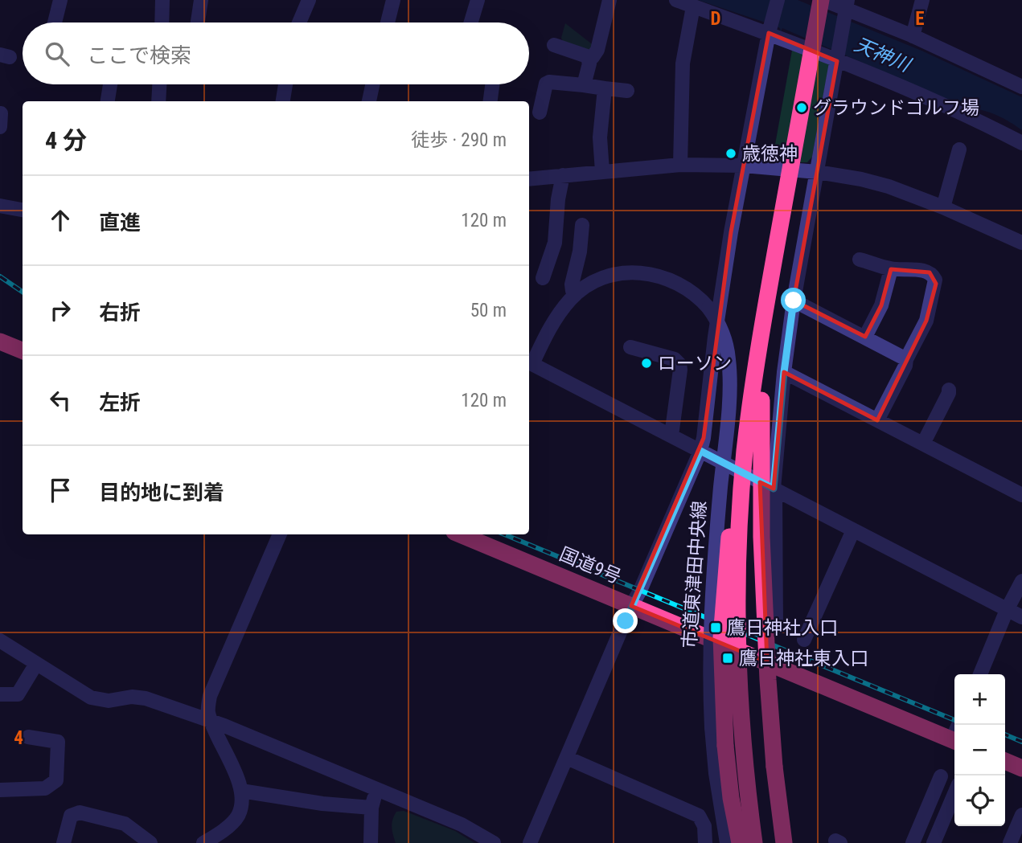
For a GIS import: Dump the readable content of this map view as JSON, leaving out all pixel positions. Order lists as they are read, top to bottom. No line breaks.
{"streets":{"highway":["国道9号"],"street":["市道東津田中央線"]},"water":["天神川"],"places":{"other":["グラウンドゴルフ場","歳徳神","ローソン"],"transit":["鷹日神社入口","鷹日神社東入口"]},"page":{"search":"ここで検索","heading":["4 分","徒歩 · 290 m"],"list":[["直進","120 m"],["右折","50 m"],["左折","120 m"],"目的地に到着"],"map_buttons":["+","−"]},"grid":{"columns":["D","E"],"rows":["4"]}}
